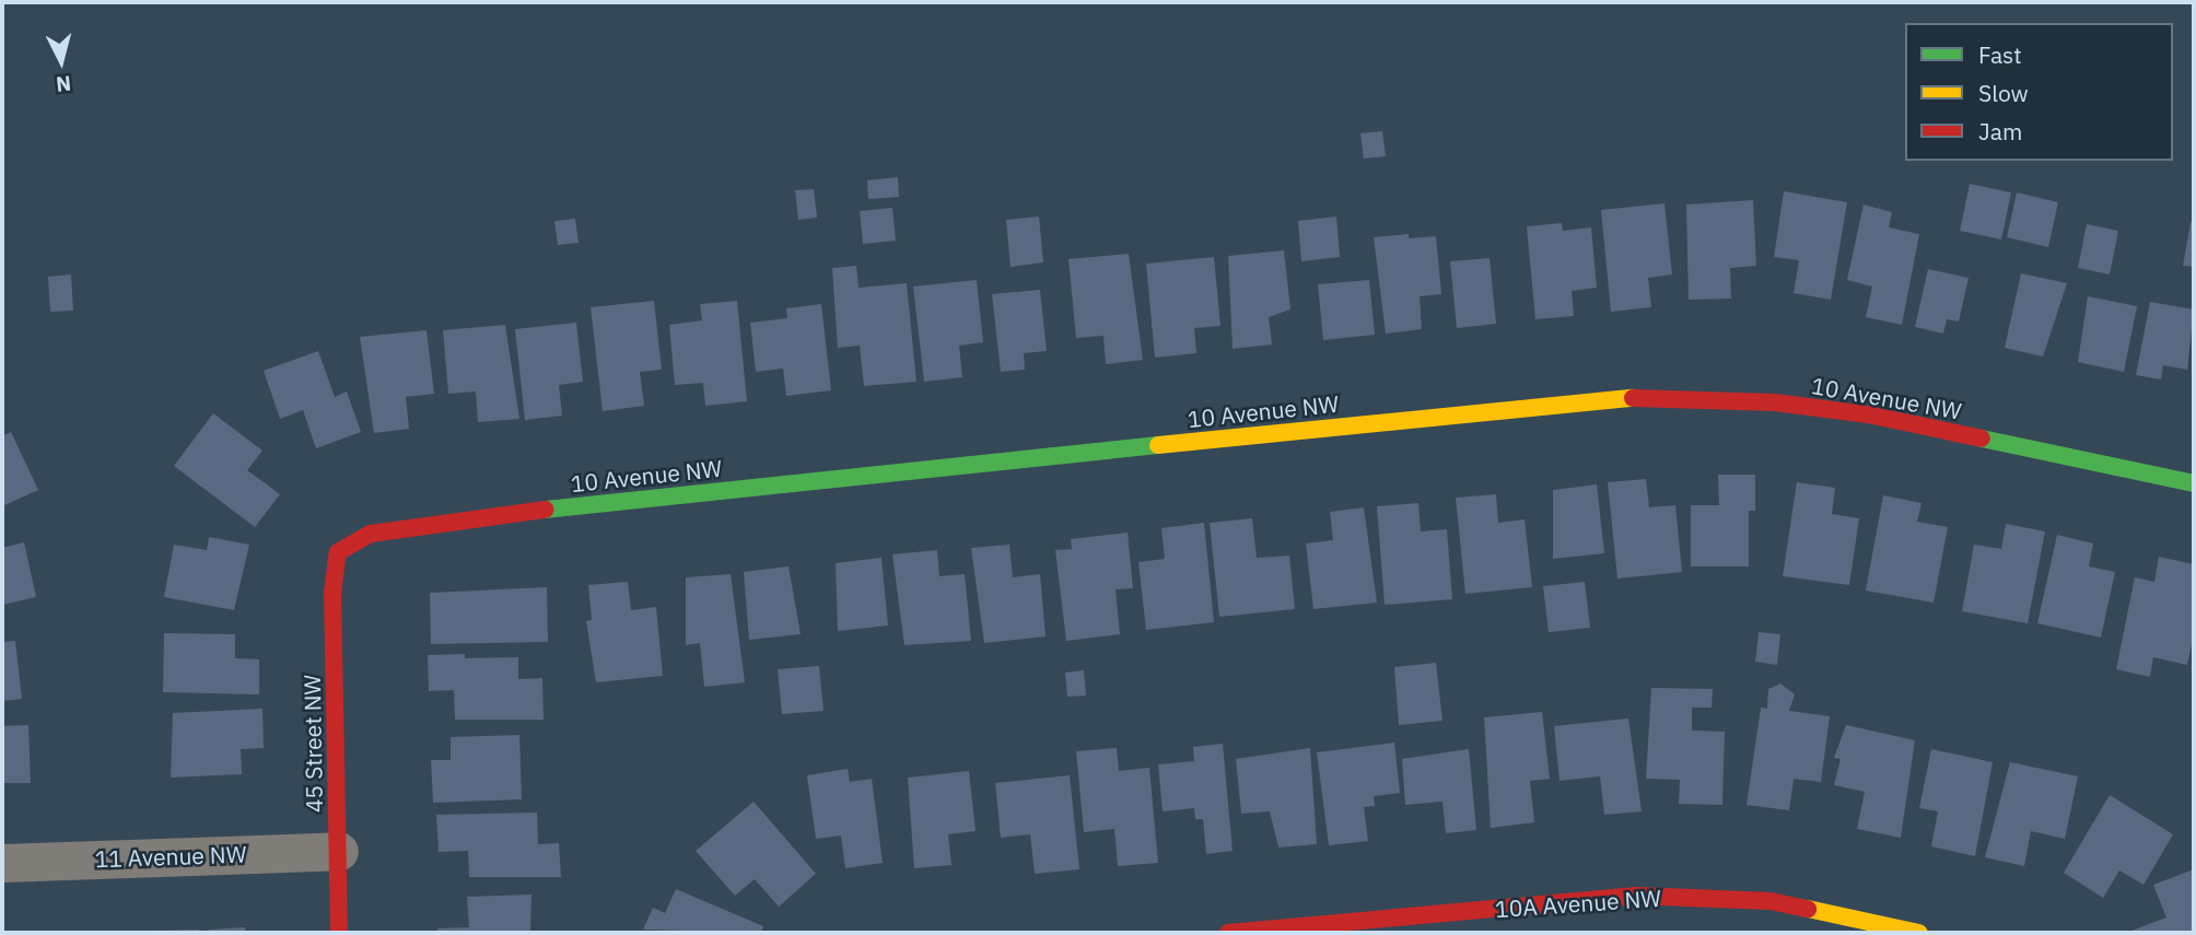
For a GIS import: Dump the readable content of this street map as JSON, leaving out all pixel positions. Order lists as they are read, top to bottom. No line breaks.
{"streets":{"street":["10 Avenue NW","45 Street NW","11 Avenue NW","10A Avenue NW"]},"crossings":[["10 Avenue NW","45 Street NW"],["45 Street NW","11 Avenue NW"]],"legend":["Fast","Slow","Jam"],"north":"bottom"}
